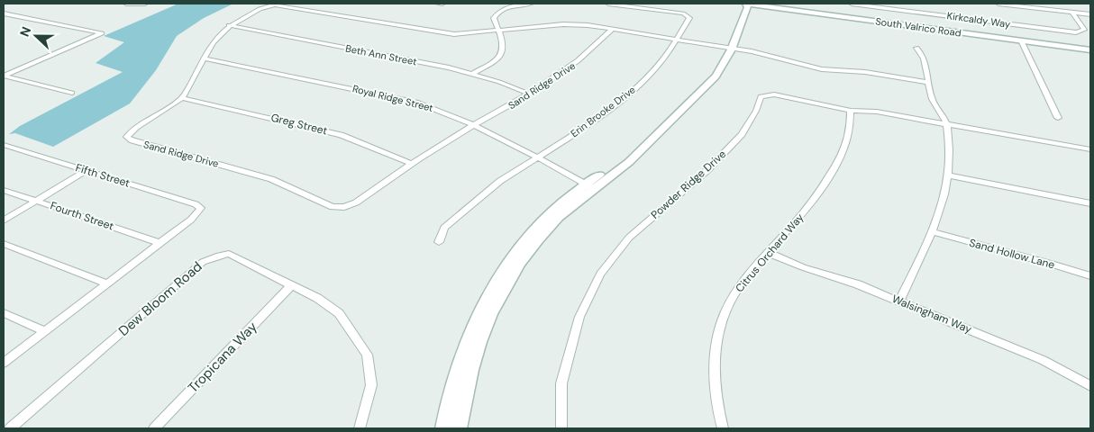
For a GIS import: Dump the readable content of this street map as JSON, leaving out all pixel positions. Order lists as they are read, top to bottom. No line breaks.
{"streets":{"street":["Kirkcaldy Way","South Valrico Road","Beth Ann Street","Sand Ridge Drive","Royal Ridge Street","Erin Brooke Drive","Greg Street","Fifth Street","Powder Ridge Drive","Fourth Street","Citrus Orchard Way","Sand Hollow Lane","Dew Bloom Road","Walsingham Way","Tropicana Way"]},"crossings":[["Beth Ann Street","Sand Ridge Drive"],["Sand Ridge Drive","Royal Ridge Street"],["Sand Ridge Drive","Erin Brooke Drive"],["Sand Ridge Drive","Greg Street"],["Royal Ridge Street","Erin Brooke Drive"],["Fifth Street","Fourth Street"],["Powder Ridge Drive","Citrus Orchard Way"],["Citrus Orchard Way","Walsingham Way"],["Dew Bloom Road","Tropicana Way"]],"north":"left"}
